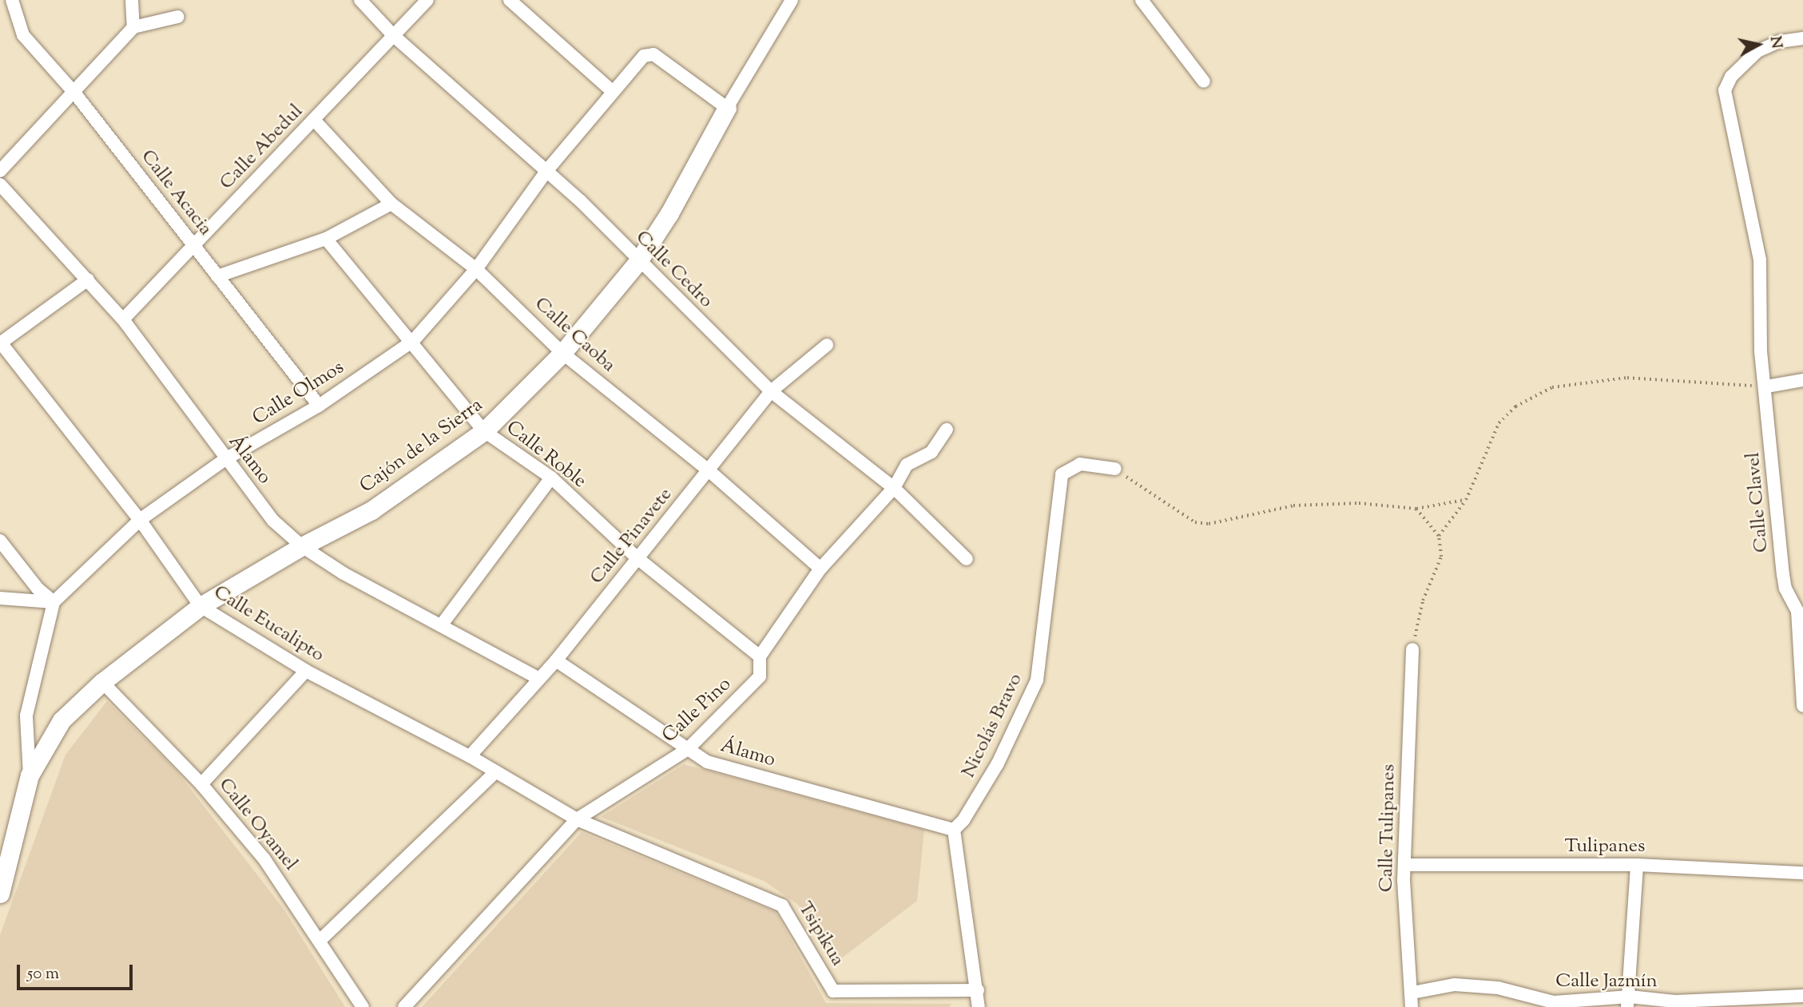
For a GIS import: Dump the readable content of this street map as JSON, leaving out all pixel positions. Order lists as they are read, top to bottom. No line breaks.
{"streets":{"street":["Calle Abedul","Calle Acacia","Calle Cedro","Calle Caoba","Calle Olmos","Cajón de la Sierra","Calle Roble","Álamo","Calle Clavel","Calle Pinavete","Calle Eucalipto","Calle Pino","Nicolás Bravo","Calle Oyamel","Calle Tulipanes","Tulipanes","Tsipikua","Calle Jazmín"]},"crossings":[["Calle Abedul","Calle Acacia"],["Calle Abedul","Calle Cedro"],["Calle Abedul","Calle Caoba"],["Calle Abedul","Álamo"],["Calle Acacia","Calle Olmos"],["Calle Cedro","Calle Olmos"],["Calle Cedro","Cajón de la Sierra"],["Calle Cedro","Calle Pinavete"],["Calle Cedro","Calle Pino"],["Calle Caoba","Calle Olmos"],["Calle Caoba","Cajón de la Sierra"],["Calle Caoba","Calle Pinavete"],["Calle Caoba","Calle Pino"],["Calle Olmos","Cajón de la Sierra"],["Calle Olmos","Calle Roble"],["Calle Olmos","Álamo"],["Calle Olmos","Calle Eucalipto"],["Cajón de la Sierra","Calle Roble"],["Cajón de la Sierra","Álamo"],["Cajón de la Sierra","Calle Eucalipto"],["Cajón de la Sierra","Calle Oyamel"],["Calle Roble","Calle Pinavete"],["Calle Roble","Calle Pino"],["Álamo","Calle Pinavete"],["Álamo","Calle Pino"],["Álamo","Nicolás Bravo"],["Calle Pinavete","Calle Eucalipto"],["Calle Eucalipto","Calle Pino"],["Calle Eucalipto","Tsipikua"],["Calle Pino","Tsipikua"],["Calle Tulipanes","Tulipanes"],["Calle Tulipanes","Calle Jazmín"]],"scale_bar":"50 m","north":"right"}
